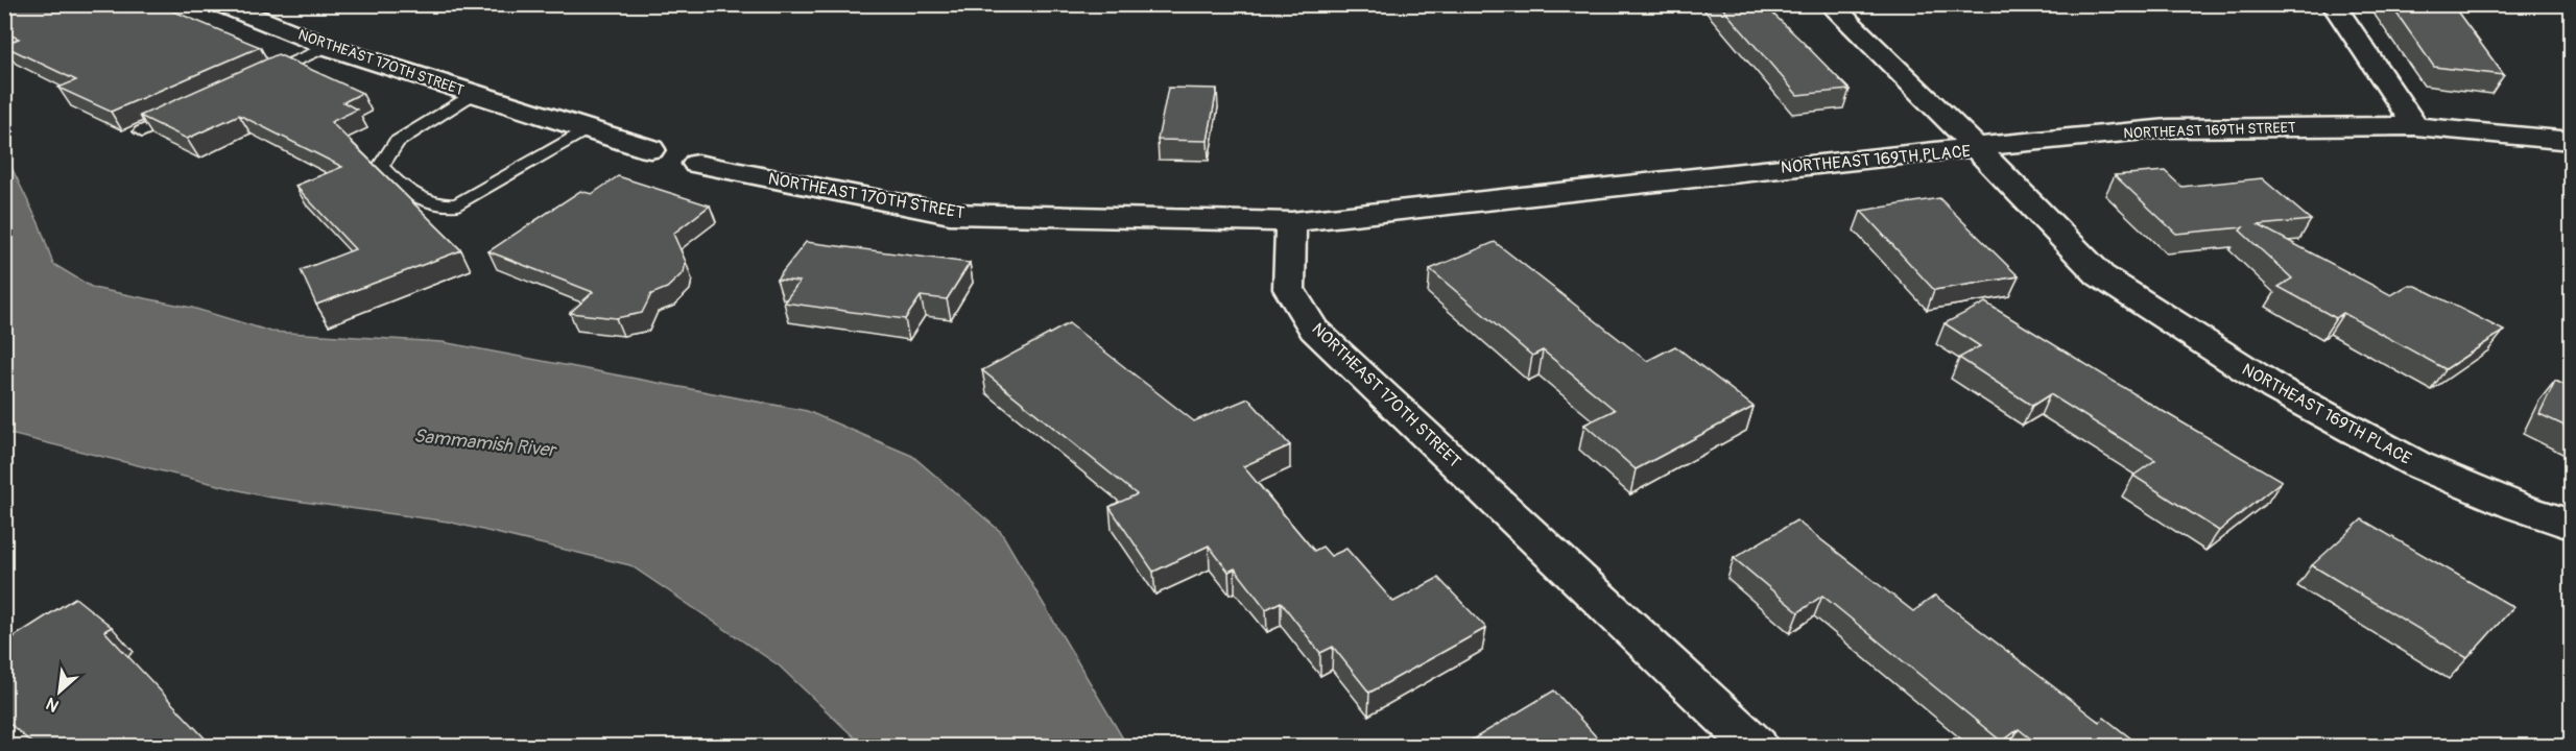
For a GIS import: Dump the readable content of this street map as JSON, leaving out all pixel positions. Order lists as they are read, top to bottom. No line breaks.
{"streets":{"street":["NORTHEAST 170TH STREET","NORTHEAST 169TH STREET","NORTHEAST 169TH PLACE"]},"crossings":[["NORTHEAST 170TH STREET","NORTHEAST 169TH PLACE"],["NORTHEAST 169TH STREET","NORTHEAST 169TH PLACE"]],"water":["Sammamish River"],"north":"bottom left"}
